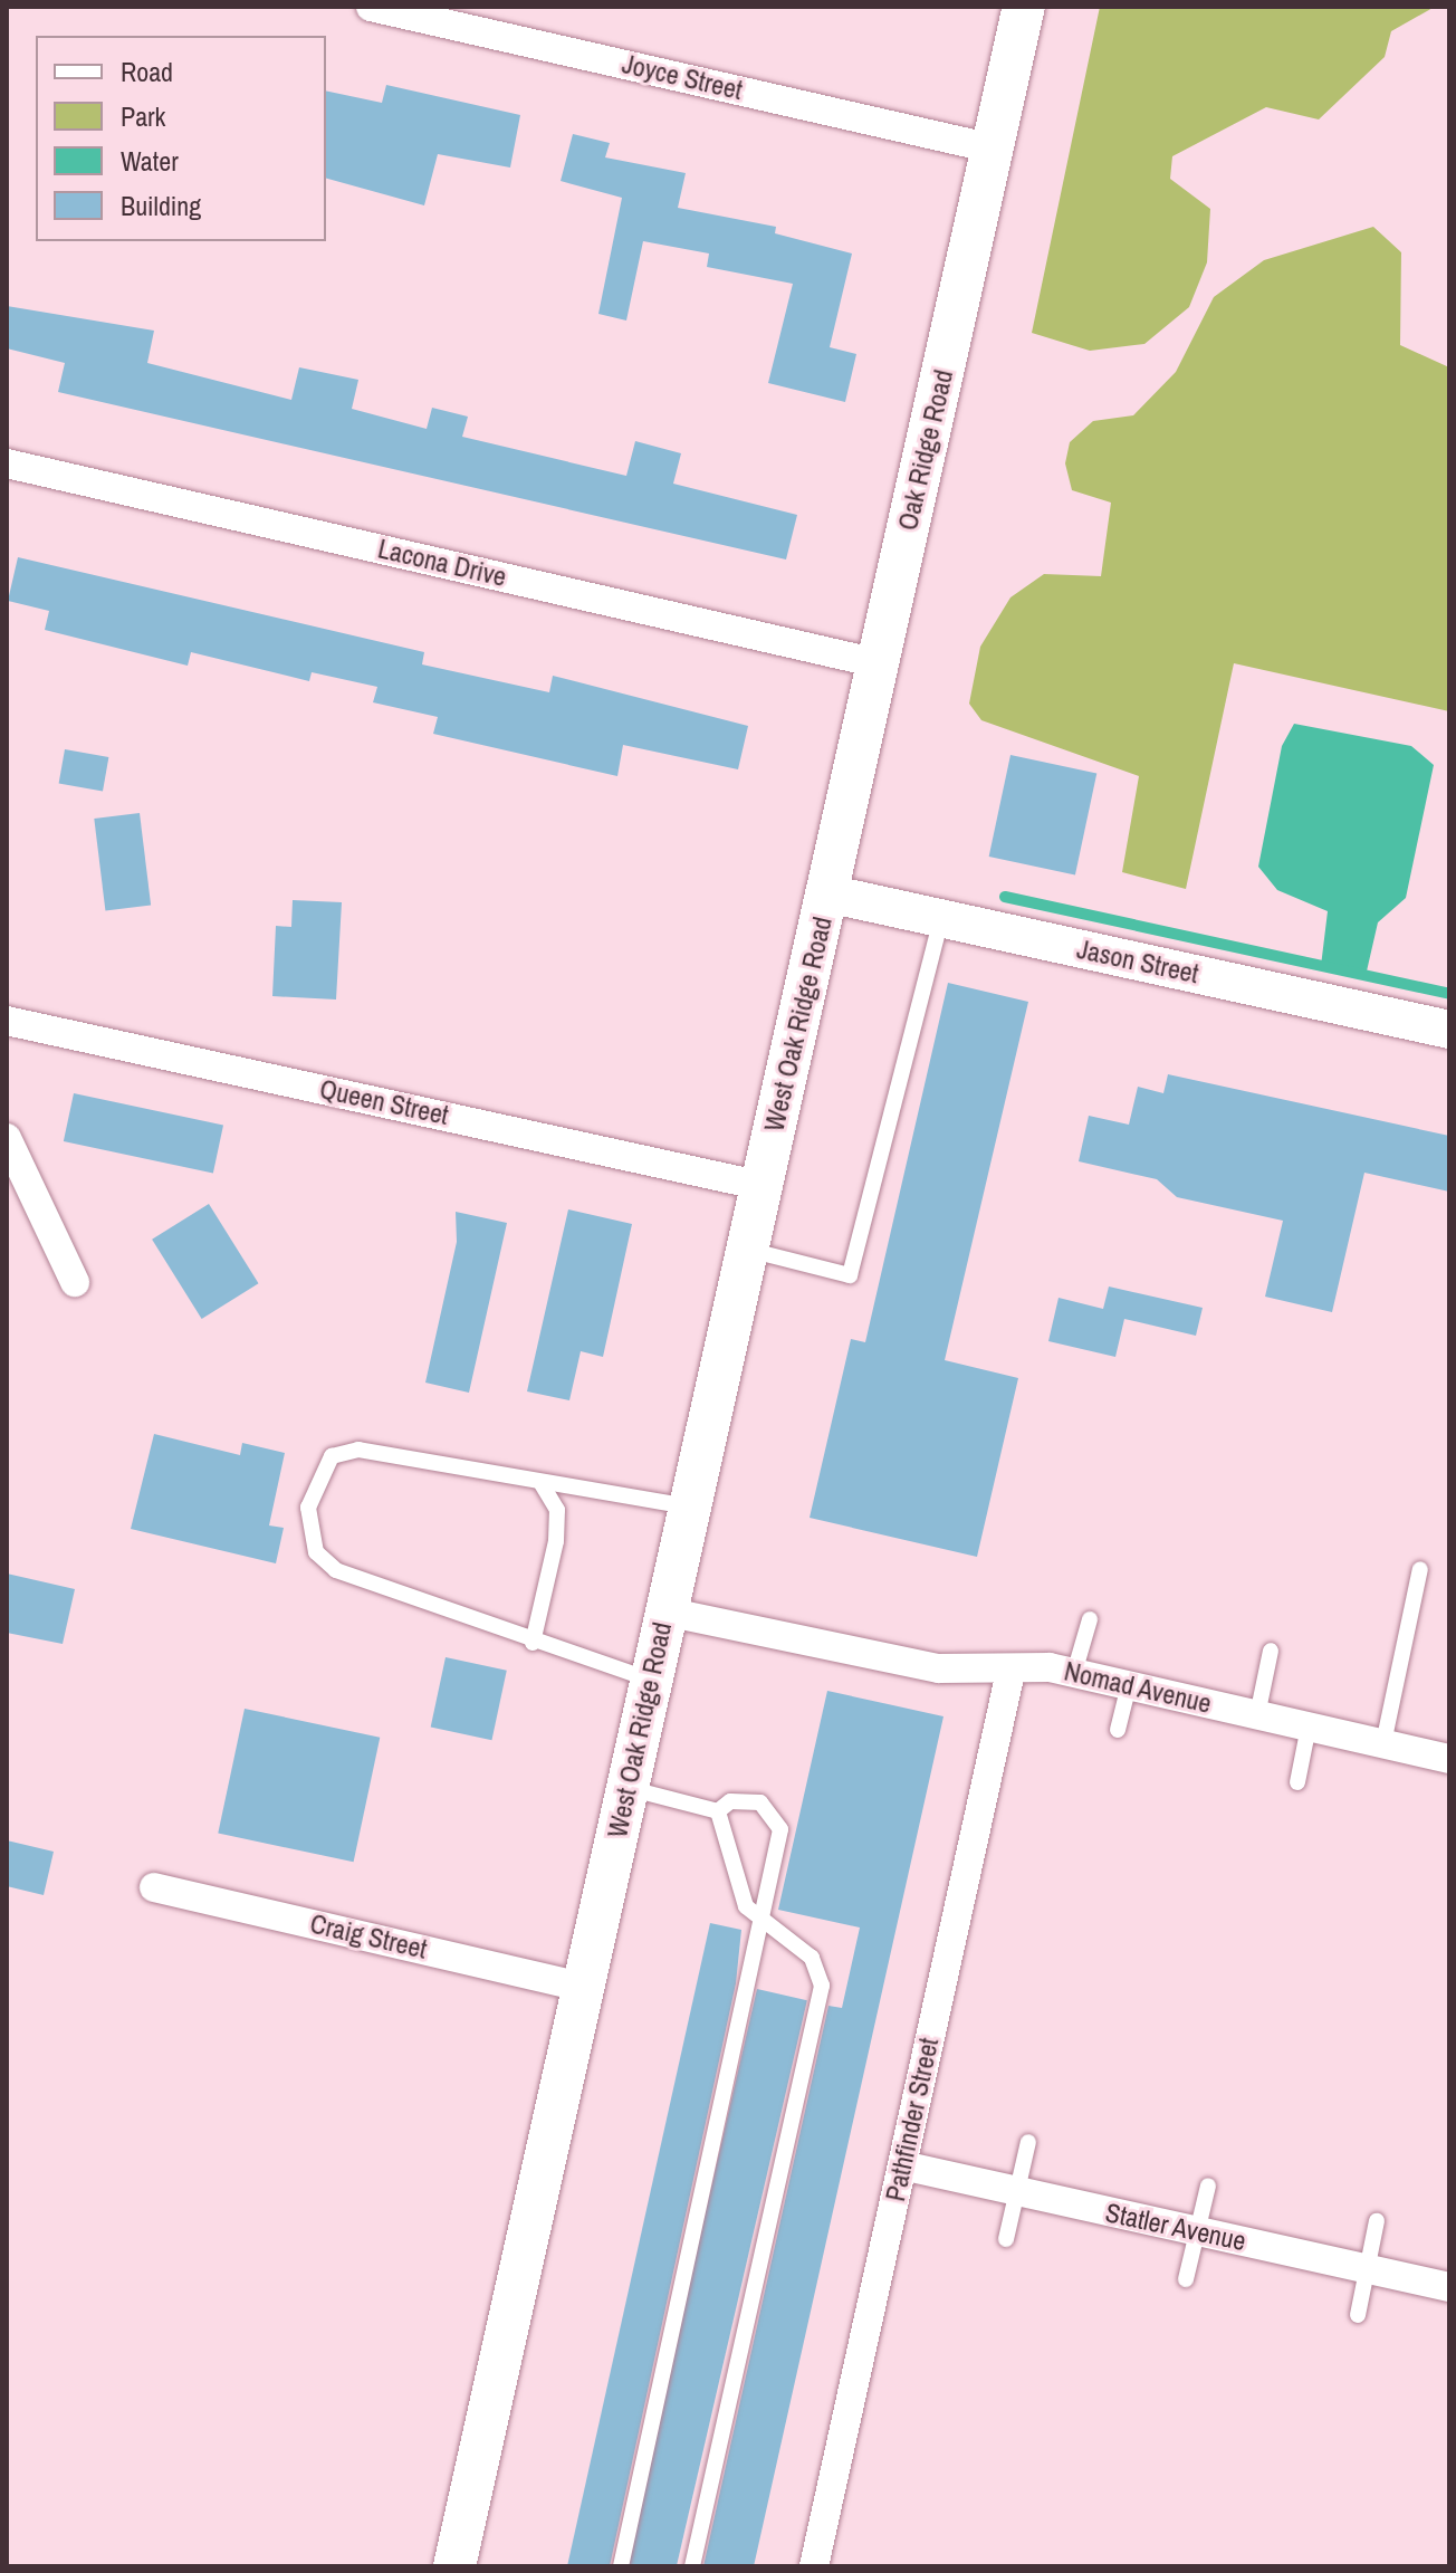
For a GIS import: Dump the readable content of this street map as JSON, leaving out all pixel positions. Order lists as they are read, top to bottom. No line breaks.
{"streets":{"main road":["Oak Ridge Road","West Oak Ridge Road"],"street":["Joyce Street","Lacona Drive","Jason Street","Queen Street","Nomad Avenue","Craig Street","Pathfinder Street","Statler Avenue"]},"crossings":[["Joyce Street","Oak Ridge Road"],["Oak Ridge Road","Lacona Drive"],["Oak Ridge Road","Jason Street"],["Oak Ridge Road","West Oak Ridge Road"],["Jason Street","West Oak Ridge Road"],["West Oak Ridge Road","Queen Street"],["West Oak Ridge Road","Nomad Avenue"],["West Oak Ridge Road","Craig Street"],["Nomad Avenue","Pathfinder Street"],["Pathfinder Street","Statler Avenue"]],"legend":["Road","Park","Water","Building"]}
